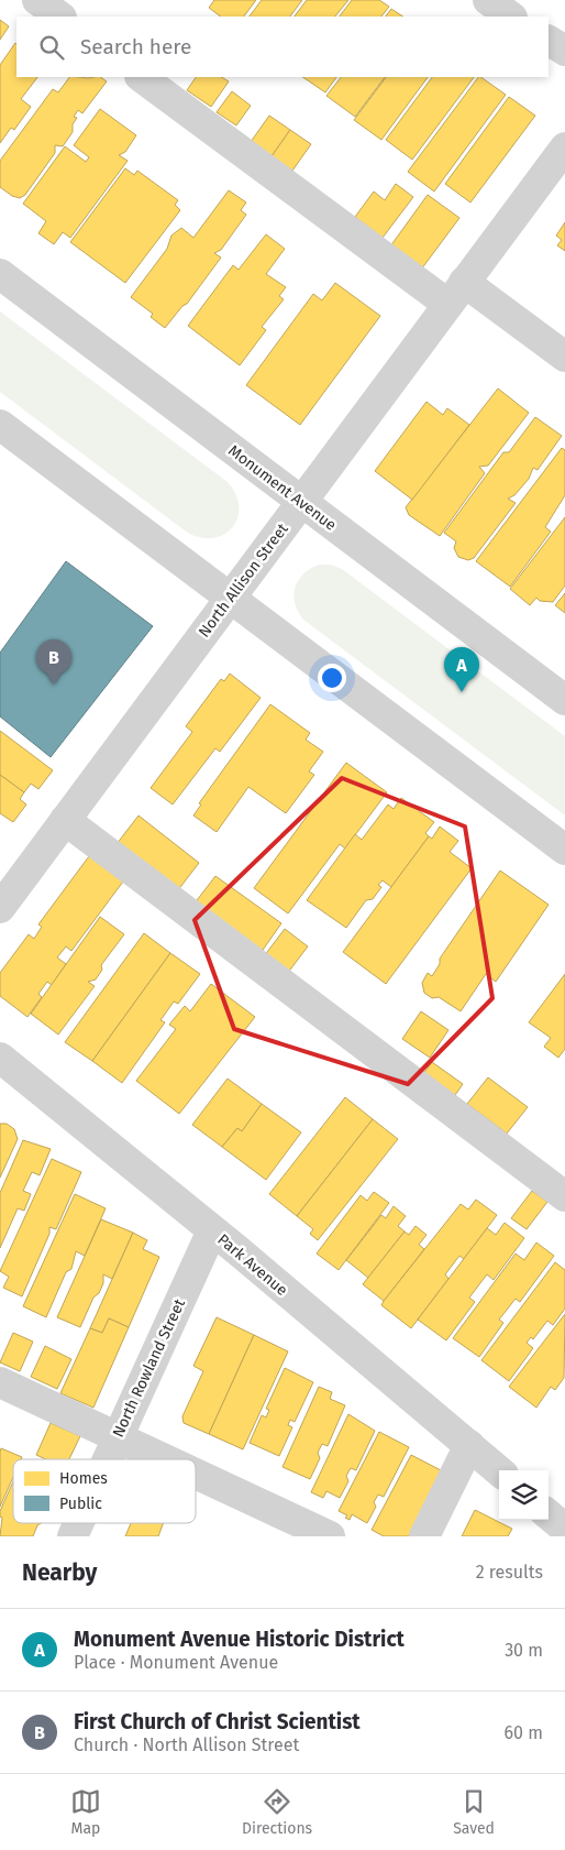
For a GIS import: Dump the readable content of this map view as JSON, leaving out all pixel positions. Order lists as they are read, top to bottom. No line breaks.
{"streets":{"street":["Monument Avenue","North Allison Street","Park Avenue","North Rowland Street"]},"crossings":[["Monument Avenue","North Allison Street"],["Park Avenue","North Rowland Street"]],"legend":["Homes","Public"],"page":{"search":"Search here","pins":["B","A"],"heading":["Nearby","2 results"],"list":[{"mark":"A","name":"Monument Avenue Historic District","note":"Place · Monument Avenue","value":"30 m"},{"mark":"B","name":"First Church of Christ Scientist","note":"Church · North Allison Street","value":"60 m"}],"nav":["Map","Directions","Saved"]}}
